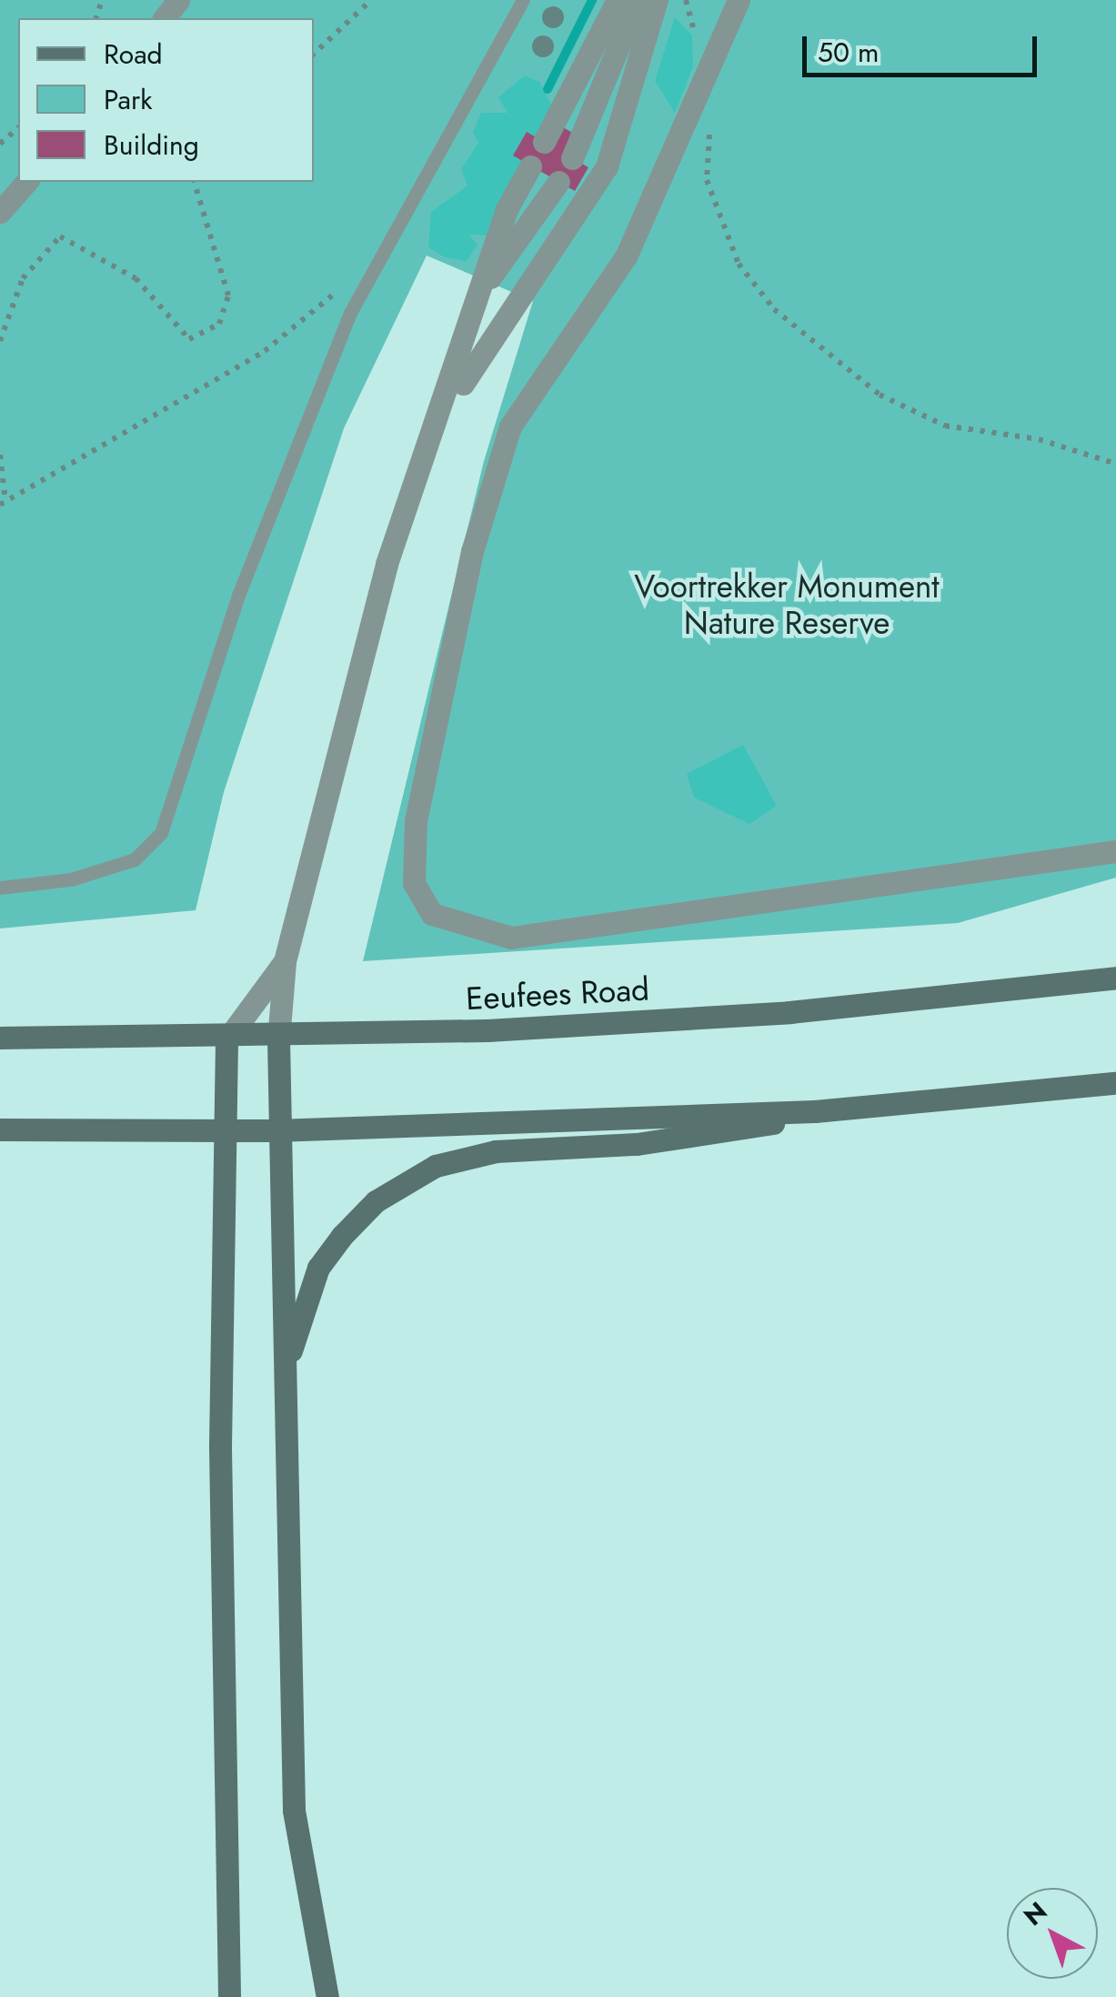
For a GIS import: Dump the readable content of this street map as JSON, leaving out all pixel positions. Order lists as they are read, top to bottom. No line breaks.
{"streets":{"main road":["Eeufees Road"]},"parks":["Voortrekker Monument Nature Reserve"],"legend":["Road","Park","Building"],"scale_bar":"50 m","north":"top left"}
